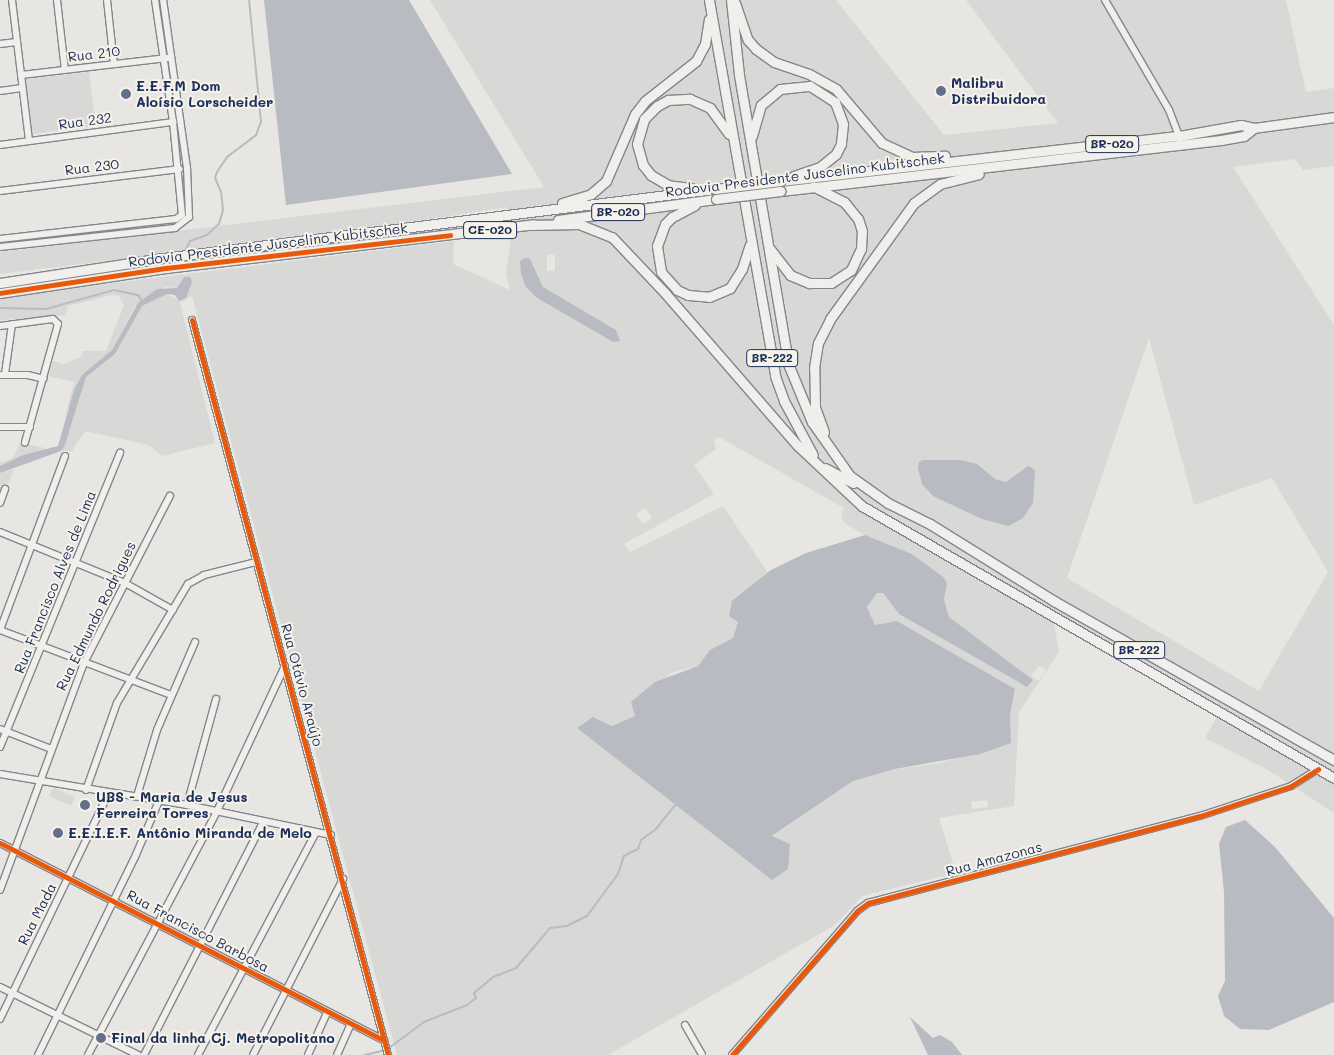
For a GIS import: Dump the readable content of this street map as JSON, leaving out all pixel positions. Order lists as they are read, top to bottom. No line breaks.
{"streets":{"highway":["BR-020","Rodovia Presidente Juscelino Kubitschek","CE-020","BR-222"],"street":["Rua 210","Rua 232","Rua 230","Rua Francisco Alves de Lima","Rua Edmundo Rodrigues","Rua Otávio Araújo","Rua Amazonas","Rua Mada","Rua Francisco Barbosa"]},"crossings":[["BR-222","Rua Amazonas"],["Rua Edmundo Rodrigues","Rua Francisco Barbosa"],["Rua Otávio Araújo","Rua Francisco Barbosa"],["Rua Mada","Rua Francisco Barbosa"]],"places":["Malibru Distribuidora","E.E.F.M Dom Aloísio Lorscheider","UBS - Maria de Jesus Ferreira Torres","E.E.I.E.F. Antônio Miranda de Melo","Final da linha Cj. Metropolitano"]}
